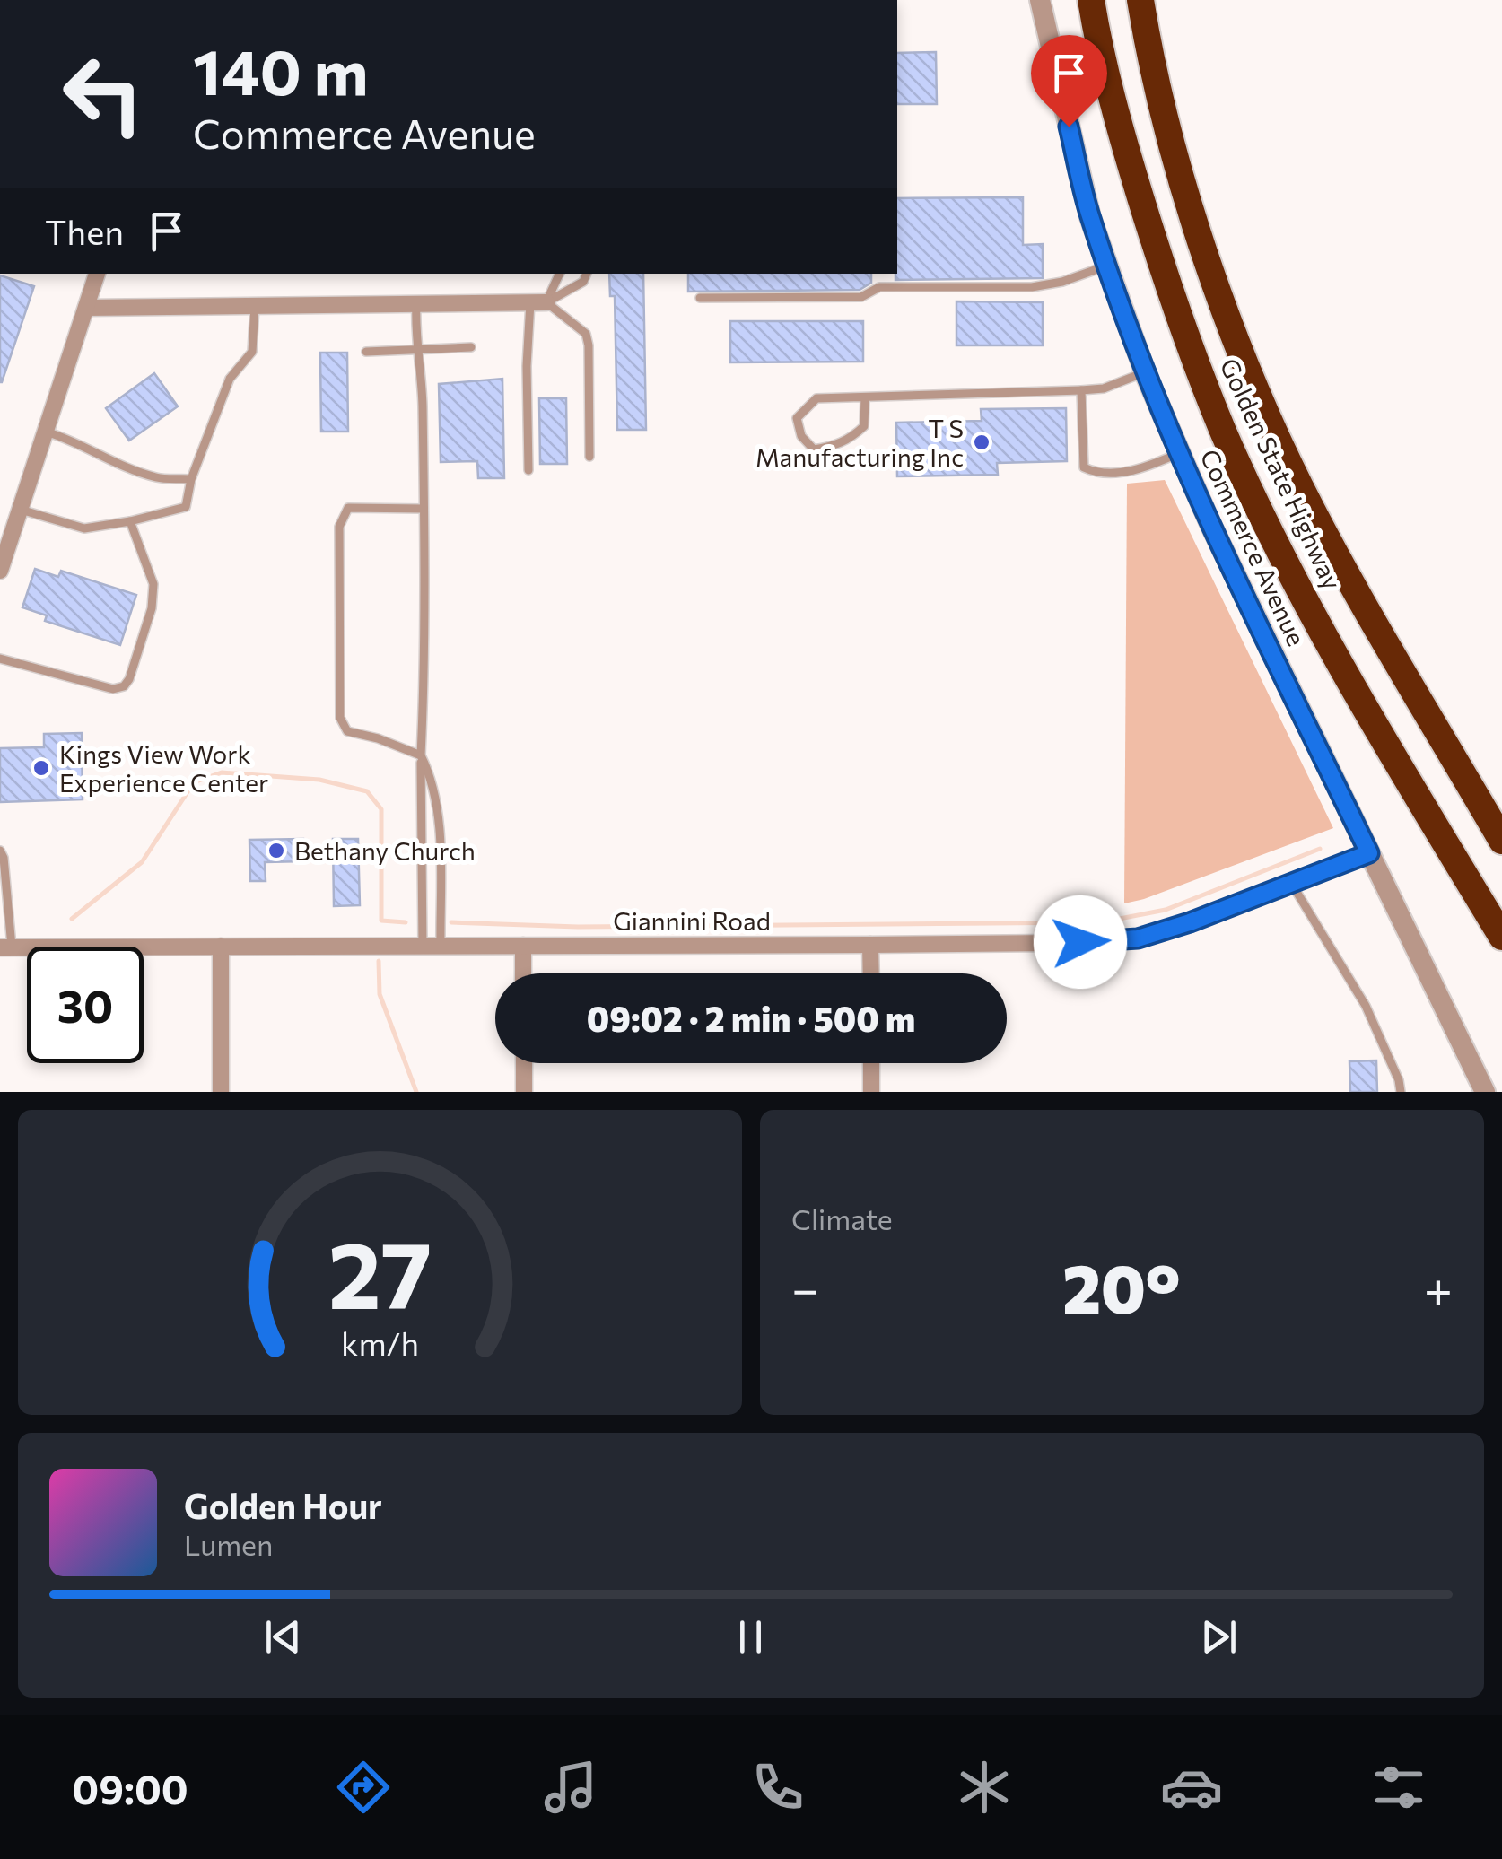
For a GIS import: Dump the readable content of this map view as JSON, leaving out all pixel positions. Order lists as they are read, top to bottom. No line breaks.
{"streets":{"highway":["Golden State Highway"],"street":["Commerce Avenue","Giannini Road"]},"crossings":[["Commerce Avenue","Giannini Road"]],"places":["T S Manufacturing Inc","Kings View Work Experience Center","Bethany Church"],"page":{"turn":["140 m","Commerce Avenue"],"then":"Then","limit":"30","trip":"09:02 · 2 min · 500 m","tile":"Climate","heat":["−","20°","+"],"song":["Golden Hour","Lumen"],"tabs":"09:00","gauge":["27","km/h"]}}
